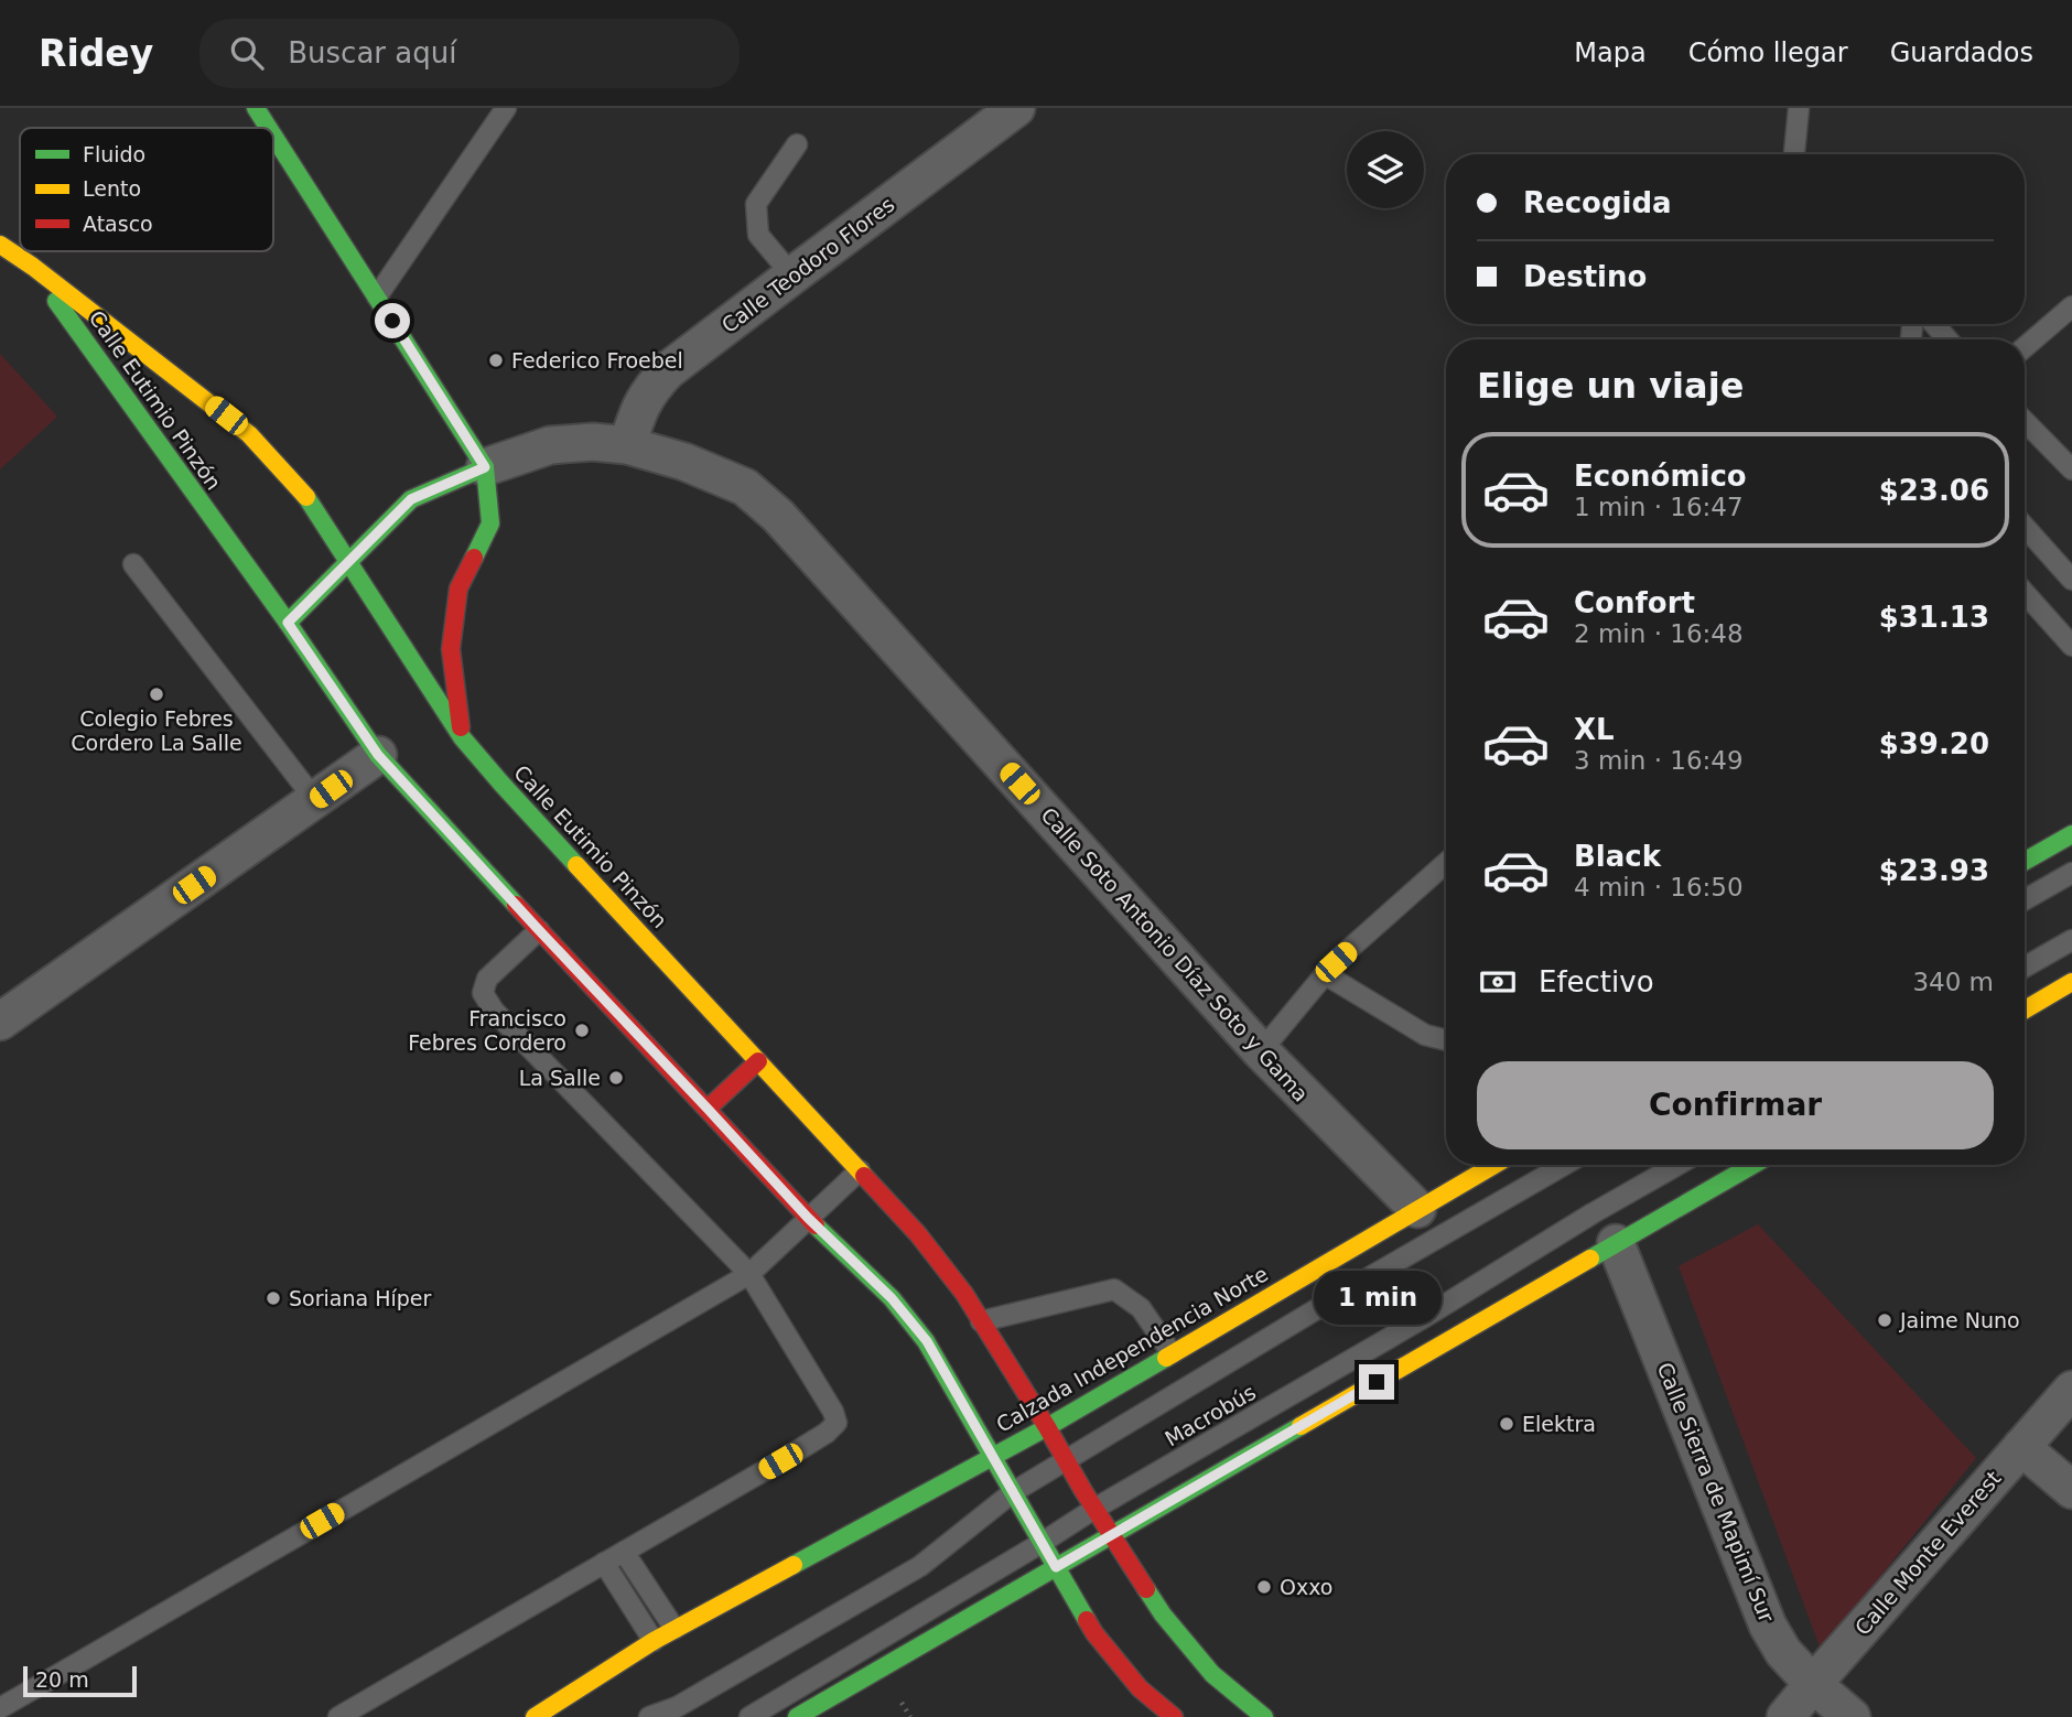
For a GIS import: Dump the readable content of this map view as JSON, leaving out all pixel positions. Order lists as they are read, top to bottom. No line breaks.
{"streets":{"street":["Calle Teodoro Flores","Calle Eutimio Pinzón","Calle Soto Antonio Díaz Soto y Gama","Calzada Independencia Norte","Calle Sierra de Mapimí Sur","Calle Monte Everest"],"lane":["Macrobús"]},"crossings":[["Calle Teodoro Flores","Calle Soto Antonio Díaz Soto y Gama"],["Calle Eutimio Pinzón","Calzada Independencia Norte"],["Calle Eutimio Pinzón","Macrobús"],["Calle Soto Antonio Díaz Soto y Gama","Calzada Independencia Norte"],["Calle Sierra de Mapimí Sur","Calle Monte Everest"]],"places":["Federico Froebel","Colegio Febres Cordero La Salle","Francisco Febres Cordero","La Salle","Soriana Híper","Jaime Nuno","Elektra","Oxxo"],"legend":["Fluido","Lento","Atasco"],"scale_bar":"20 m","page":{"header":"Ridey","search":"Buscar aquí","nav":["Mapa","Cómo llegar","Guardados"],"banner":["Recogida","Destino"],"heading":"Elige un viaje","list":[{"name":"Económico","note":"1 min · 16:47","value":"$23.06"},{"name":"Confort","note":"2 min · 16:48","value":"$31.13"},{"name":"XL","note":"3 min · 16:49","value":"$39.20"},{"name":"Black","note":"4 min · 16:50","value":"$23.93"}],"pay":["Efectivo","340 m"],"buttons":"Confirmar","bubble":"1 min","scale":"20 m"}}
